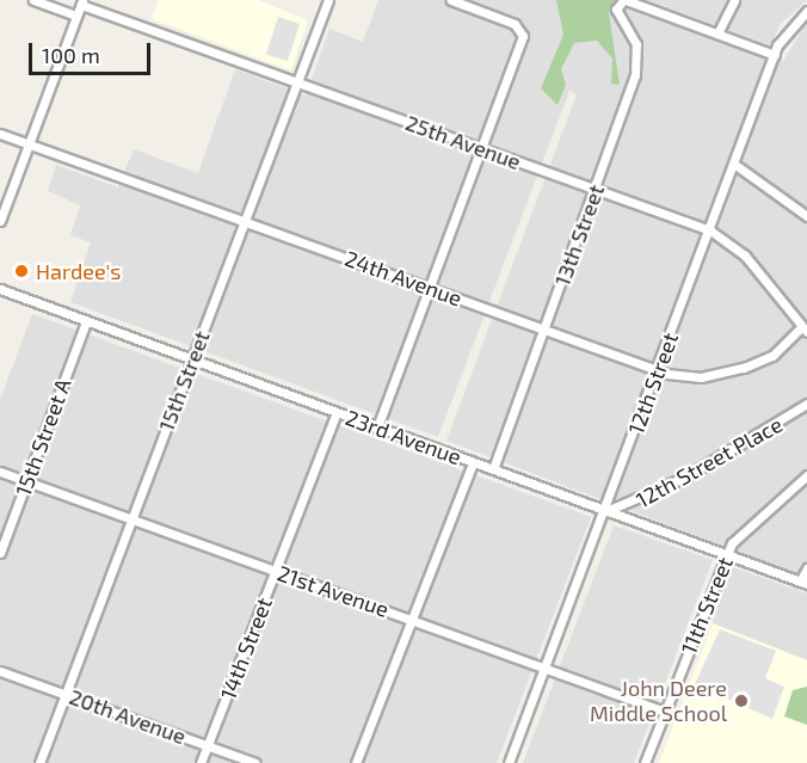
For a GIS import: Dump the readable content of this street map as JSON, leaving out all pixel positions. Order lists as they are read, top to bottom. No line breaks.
{"streets":{"street":["25th Avenue","13th Street","24th Avenue","15th Street","12th Street","15th Street A","23rd Avenue","12th Street Place","21st Avenue","11th Street","14th Street","20th Avenue"]},"crossings":[["25th Avenue","13th Street"],["25th Avenue","24th Avenue"],["25th Avenue","15th Street"],["25th Avenue","12th Street"],["13th Street","24th Avenue"],["13th Street","23rd Avenue"],["24th Avenue","15th Street"],["24th Avenue","12th Street"],["15th Street","23rd Avenue"],["15th Street","21st Avenue"],["15th Street","20th Avenue"],["12th Street","23rd Avenue"],["12th Street","12th Street Place"],["12th Street","21st Avenue"],["15th Street A","23rd Avenue"],["15th Street A","21st Avenue"],["23rd Avenue","12th Street Place"],["23rd Avenue","11th Street"],["23rd Avenue","14th Street"],["21st Avenue","11th Street"],["21st Avenue","14th Street"],["14th Street","20th Avenue"]],"places":["Hardee's","John Deere Middle School"],"scale_bar":"100 m"}
